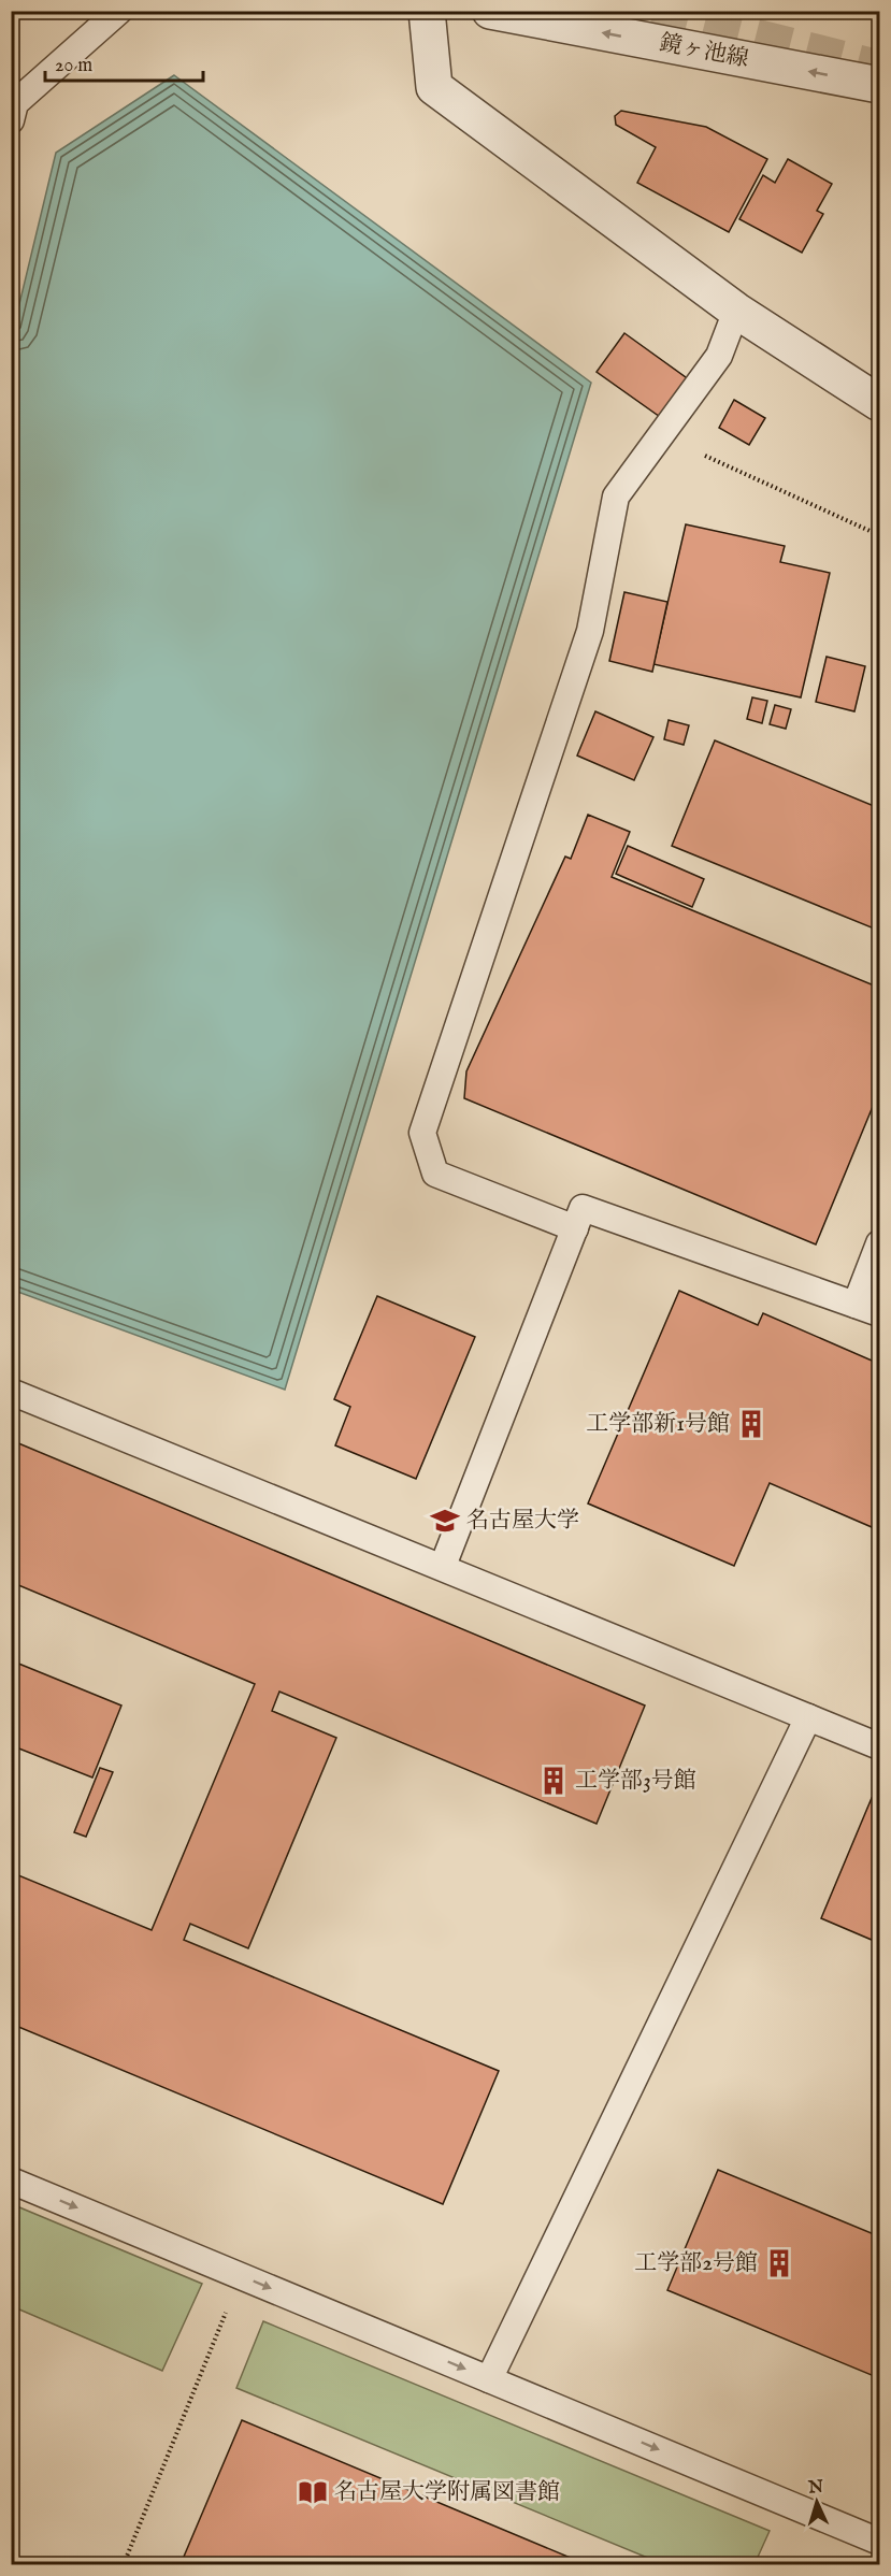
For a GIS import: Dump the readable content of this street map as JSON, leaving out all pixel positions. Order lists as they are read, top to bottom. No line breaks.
{"streets":{"street":["鏡ヶ池線"]},"one_way":["鏡ヶ池線"],"places":{"building":["工学部新1号館","工学部3号館","工学部2号館"],"school or university":["名古屋大学"],"library":["名古屋大学附属図書館"]},"scale_bar":"20 m","north":"top"}
